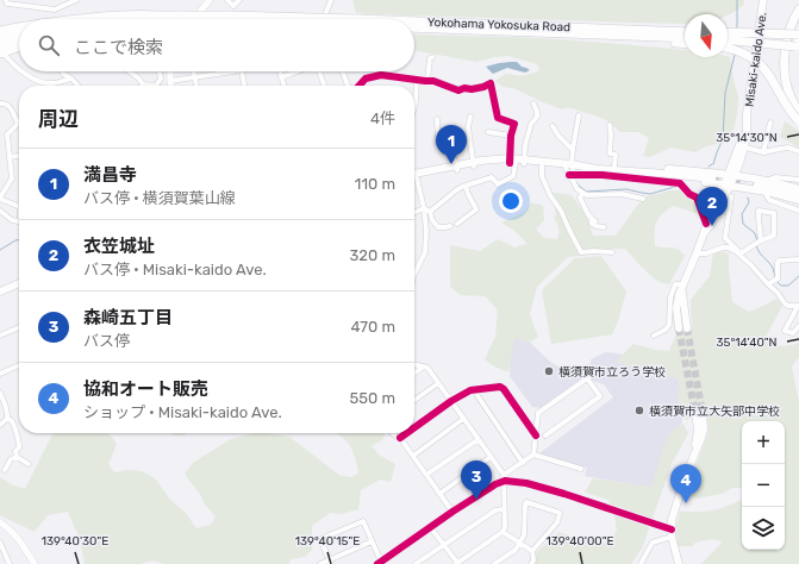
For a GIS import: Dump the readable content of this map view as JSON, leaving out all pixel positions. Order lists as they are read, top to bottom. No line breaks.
{"streets":{"highway":["Yokohama Yokosuka Road"],"main road":["Misaki-kaido Ave."]},"places":["横須賀市立ろう学校","横須賀市立大矢部中学校"],"north":"bottom","page":{"search":"ここで検索","heading":["周辺","4件"],"pins":["1","2","3","4"],"list":[{"mark":"1","name":"満昌寺","note":"バス停 · 横須賀葉山線","value":"110 m"},{"mark":"2","name":"衣笠城址","note":"バス停 · Misaki-kaido Ave.","value":"320 m"},{"mark":"3","name":"森崎五丁目","note":"バス停","value":"470 m"},{"mark":"4","name":"協和オート販売","note":"ショップ · Misaki-kaido Ave.","value":"550 m"}],"map_buttons":["+","−"]},"coordinates":["35°14'30\"N","35°14'40\"N","139°40'15\"E","139°40'00\"E","139°40'30\"E"]}
